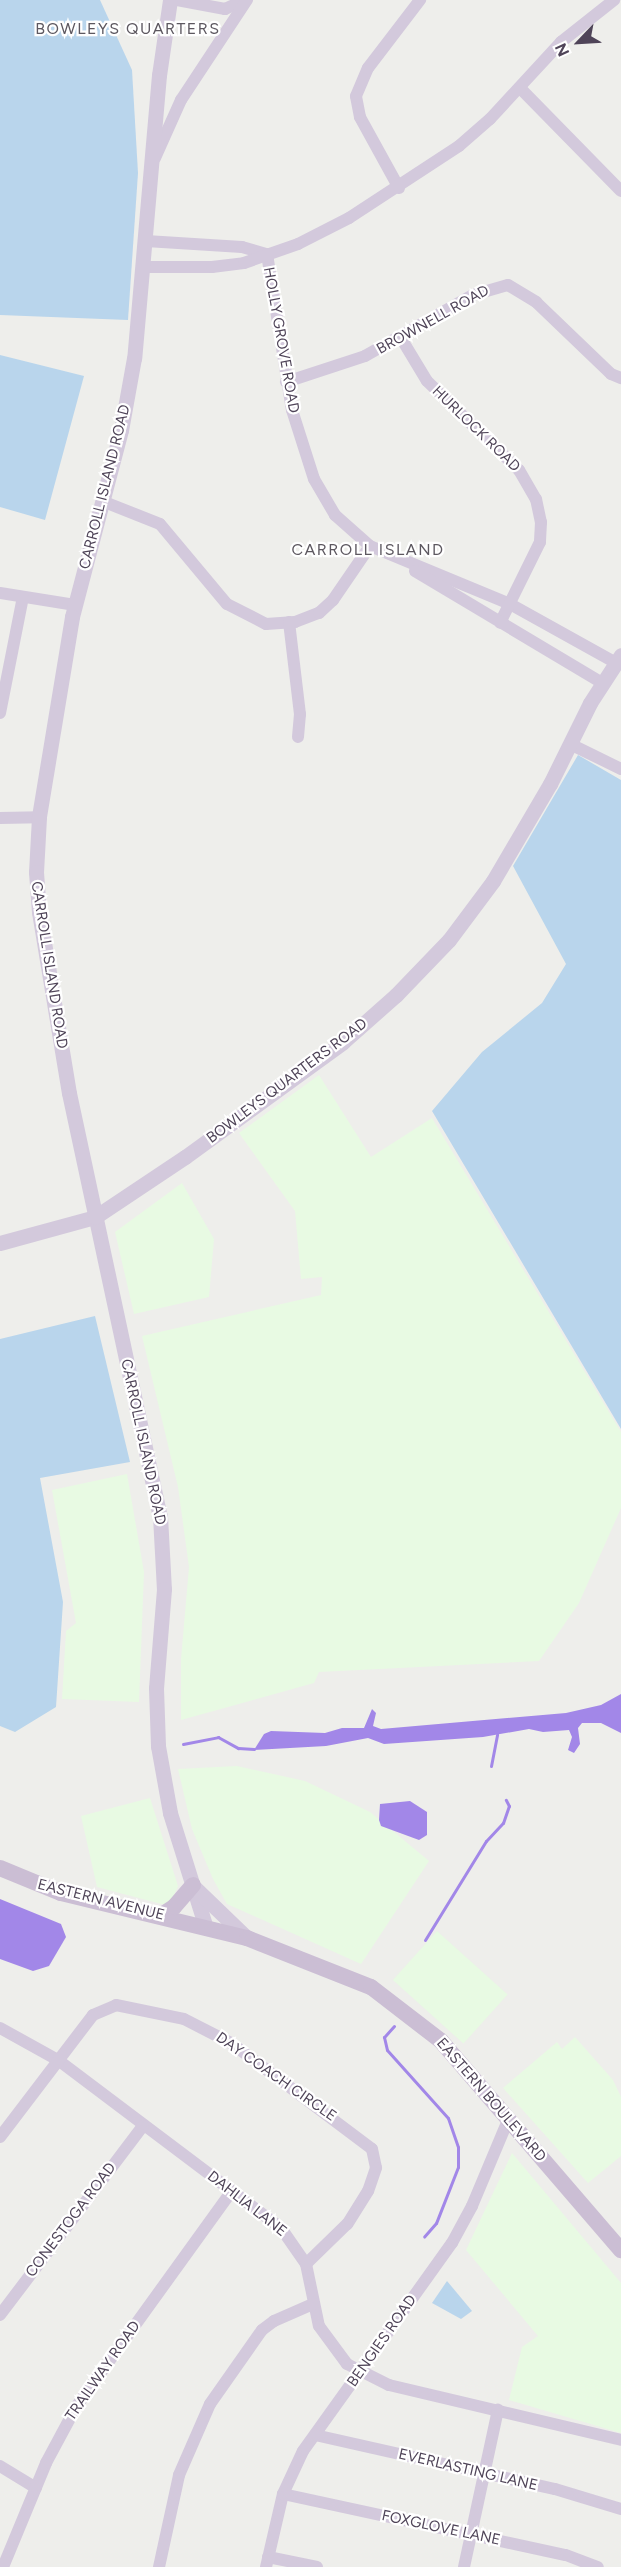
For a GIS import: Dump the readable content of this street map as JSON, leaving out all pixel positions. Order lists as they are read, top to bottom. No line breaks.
{"streets":{"main road":["EASTERN AVENUE","EASTERN BOULEVARD"],"street":["BROWNELL ROAD","HOLLY GROVE ROAD","HURLOCK ROAD","CARROLL ISLAND ROAD","BOWLEYS QUARTERS ROAD","DAY COACH CIRCLE","DAHLIA LANE","CONESTOGA ROAD","BENGIES ROAD","TRAILWAY ROAD","EVERLASTING LANE","FOXGLOVE LANE"]},"crossings":[["BROWNELL ROAD","HOLLY GROVE ROAD"],["BROWNELL ROAD","HURLOCK ROAD"],["HOLLY GROVE ROAD","HURLOCK ROAD"],["HOLLY GROVE ROAD","BOWLEYS QUARTERS ROAD"],["CARROLL ISLAND ROAD","BOWLEYS QUARTERS ROAD"],["CARROLL ISLAND ROAD","EASTERN AVENUE"],["CARROLL ISLAND ROAD","EASTERN BOULEVARD"],["EASTERN AVENUE","EASTERN BOULEVARD"],["DAY COACH CIRCLE","DAHLIA LANE"],["EASTERN BOULEVARD","BENGIES ROAD"],["DAHLIA LANE","CONESTOGA ROAD"],["DAHLIA LANE","BENGIES ROAD"],["DAHLIA LANE","TRAILWAY ROAD"],["BENGIES ROAD","EVERLASTING LANE"],["BENGIES ROAD","FOXGLOVE LANE"]],"districts":["BOWLEYS QUARTERS","CARROLL ISLAND"],"north":"bottom left"}
